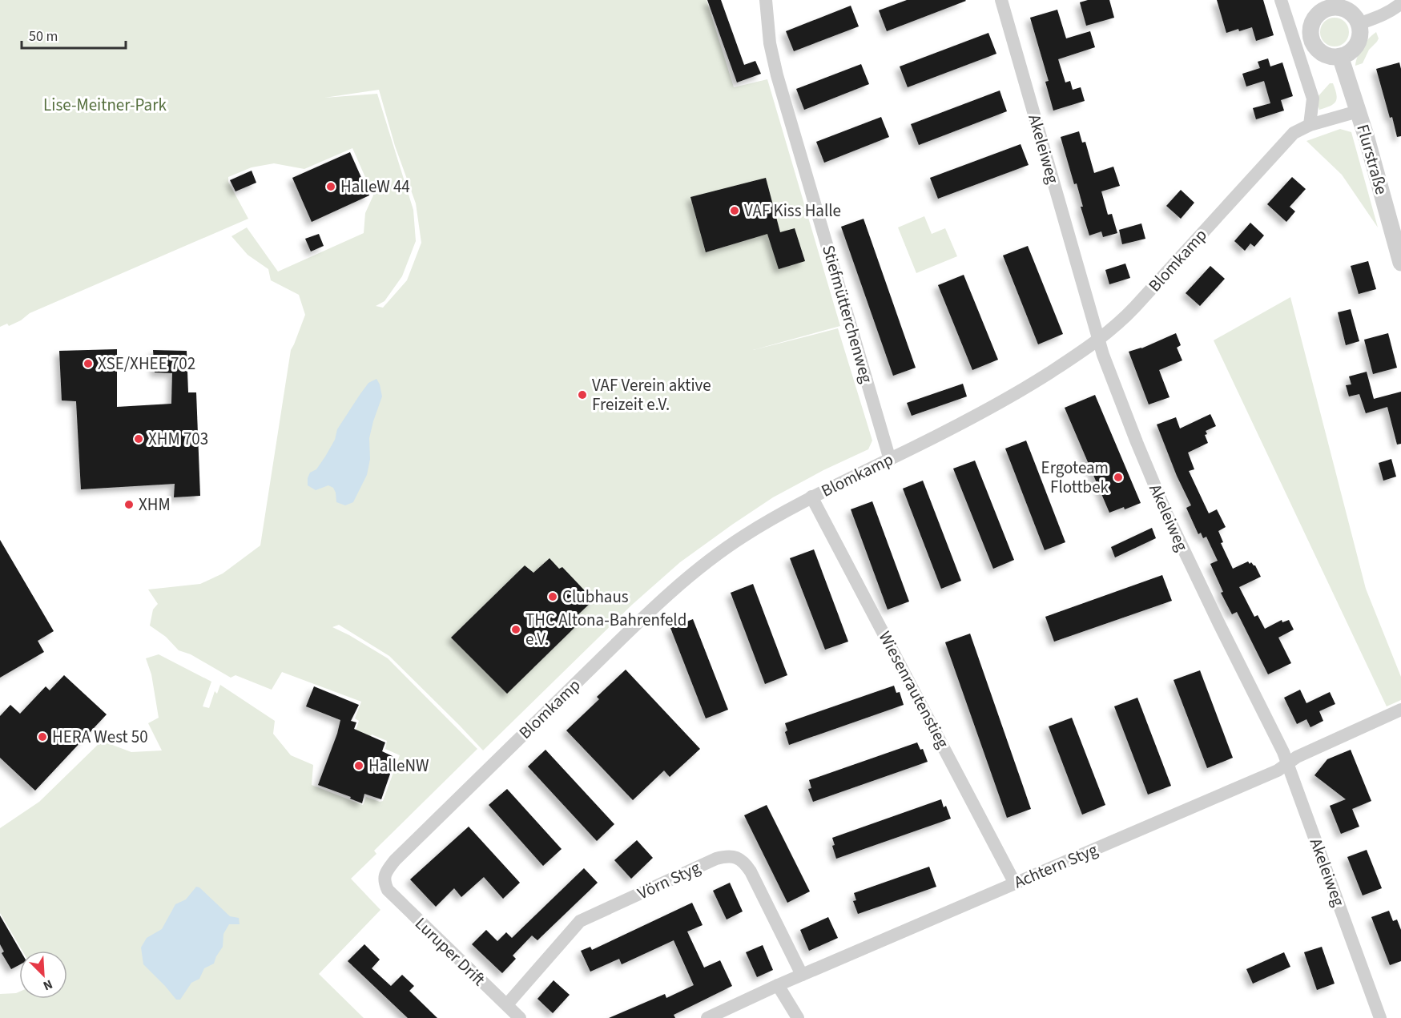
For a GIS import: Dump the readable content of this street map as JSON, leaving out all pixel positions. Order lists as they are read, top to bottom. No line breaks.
{"streets":{"street":["Akeleiweg","Flurstraße","Blomkamp","Stiefmütterchenweg","Wiesenrautenstieg","Achtern Styg","Vörn Styg","Luruper Drift"]},"crossings":[["Akeleiweg","Blomkamp"],["Akeleiweg","Achtern Styg"],["Flurstraße","Blomkamp"],["Blomkamp","Stiefmütterchenweg"],["Blomkamp","Wiesenrautenstieg"],["Blomkamp","Luruper Drift"],["Wiesenrautenstieg","Achtern Styg"],["Achtern Styg","Vörn Styg"],["Vörn Styg","Luruper Drift"]],"parks":["Lise-Meitner-Park"],"places":["HalleW 44","VAF Kiss Halle","XSE/XHEE 702","VAF Verein aktive Freizeit e.V.","XHM 703","Ergoteam Flottbek","XHM","Clubhaus","THC Altona-Bahrenfeld e.V.","HERA West 50","HalleNW"],"scale_bar":"50 m","north":"bottom right"}
